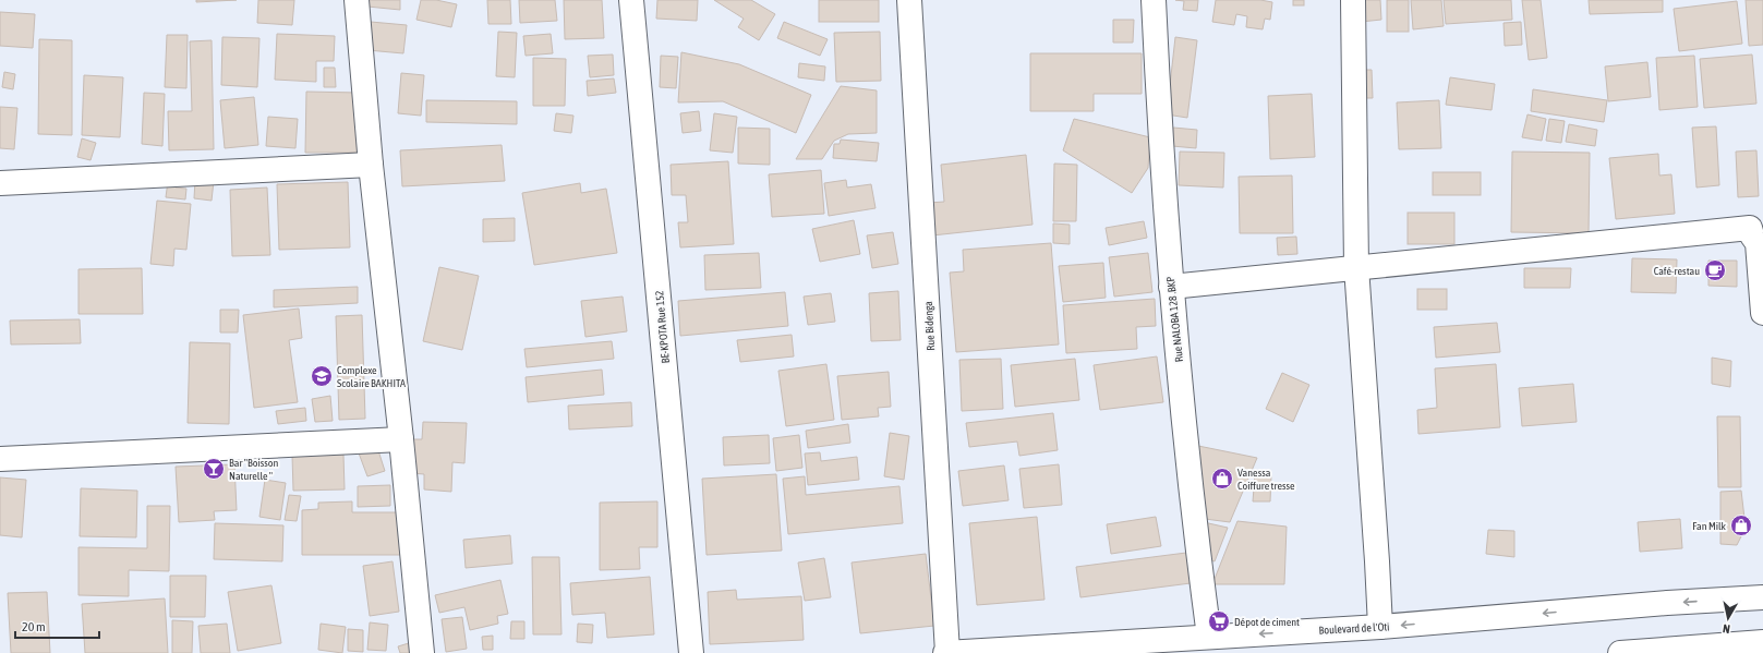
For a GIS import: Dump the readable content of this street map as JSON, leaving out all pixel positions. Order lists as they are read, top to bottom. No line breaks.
{"streets":{"street":["Rue NALOBA 128 .BKP","Rue Bidenga","BE-KPOTA Rue 152","Boulevard de l'Oti"]},"crossings":[["Rue NALOBA 128 .BKP","Boulevard de l'Oti"],["Rue Bidenga","Boulevard de l'Oti"]],"one_way":["Boulevard de l'Oti"],"places":{"cafe":["Café-restau"],"school or university":["Complexe Scolaire BAKHITA"],"bar":["Bar \"Boisson Naturelle \""],"shop":["Vanessa Coiffure tresse","Fan Milk"],"supermarket":["Dépot de ciment"]},"scale_bar":"20 m","north":"bottom"}
